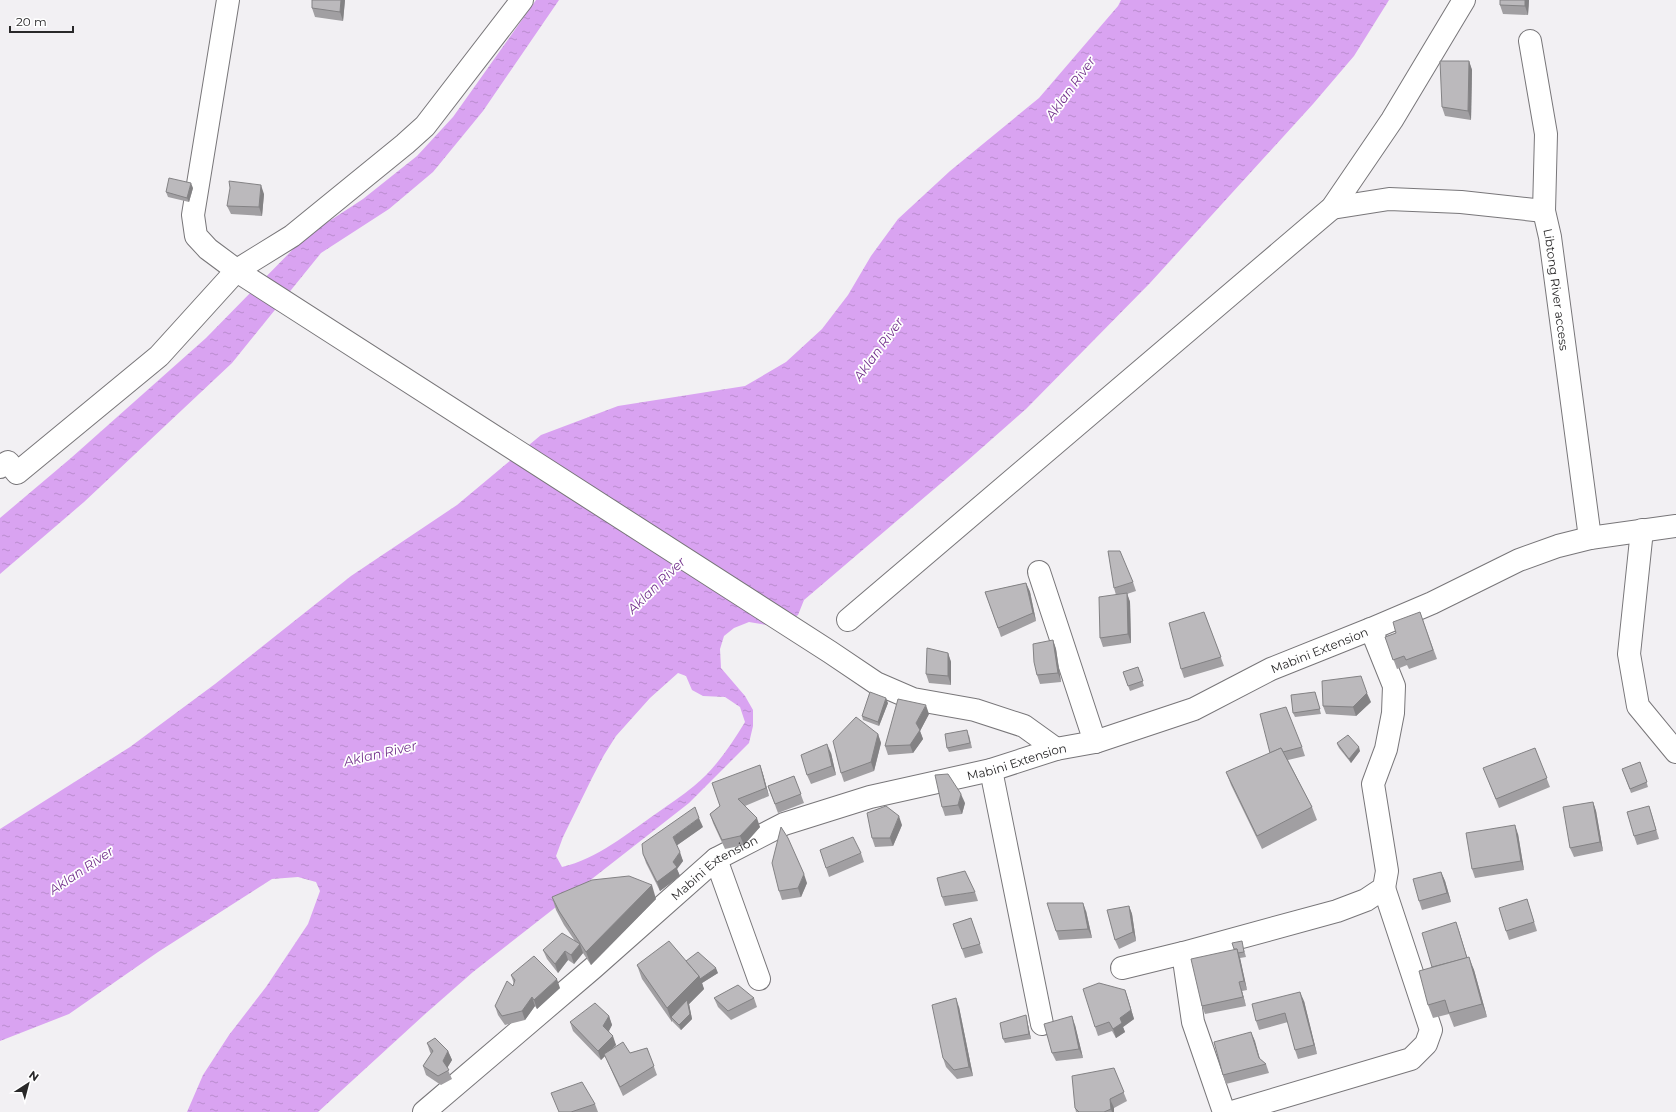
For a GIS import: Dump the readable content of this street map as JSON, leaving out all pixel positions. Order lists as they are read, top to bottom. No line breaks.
{"streets":{"street":["Libtong River access","Mabini Extension"]},"crossings":[["Libtong River access","Mabini Extension"]],"water":["Aklan River"],"scale_bar":"20 m","north":"top right"}
